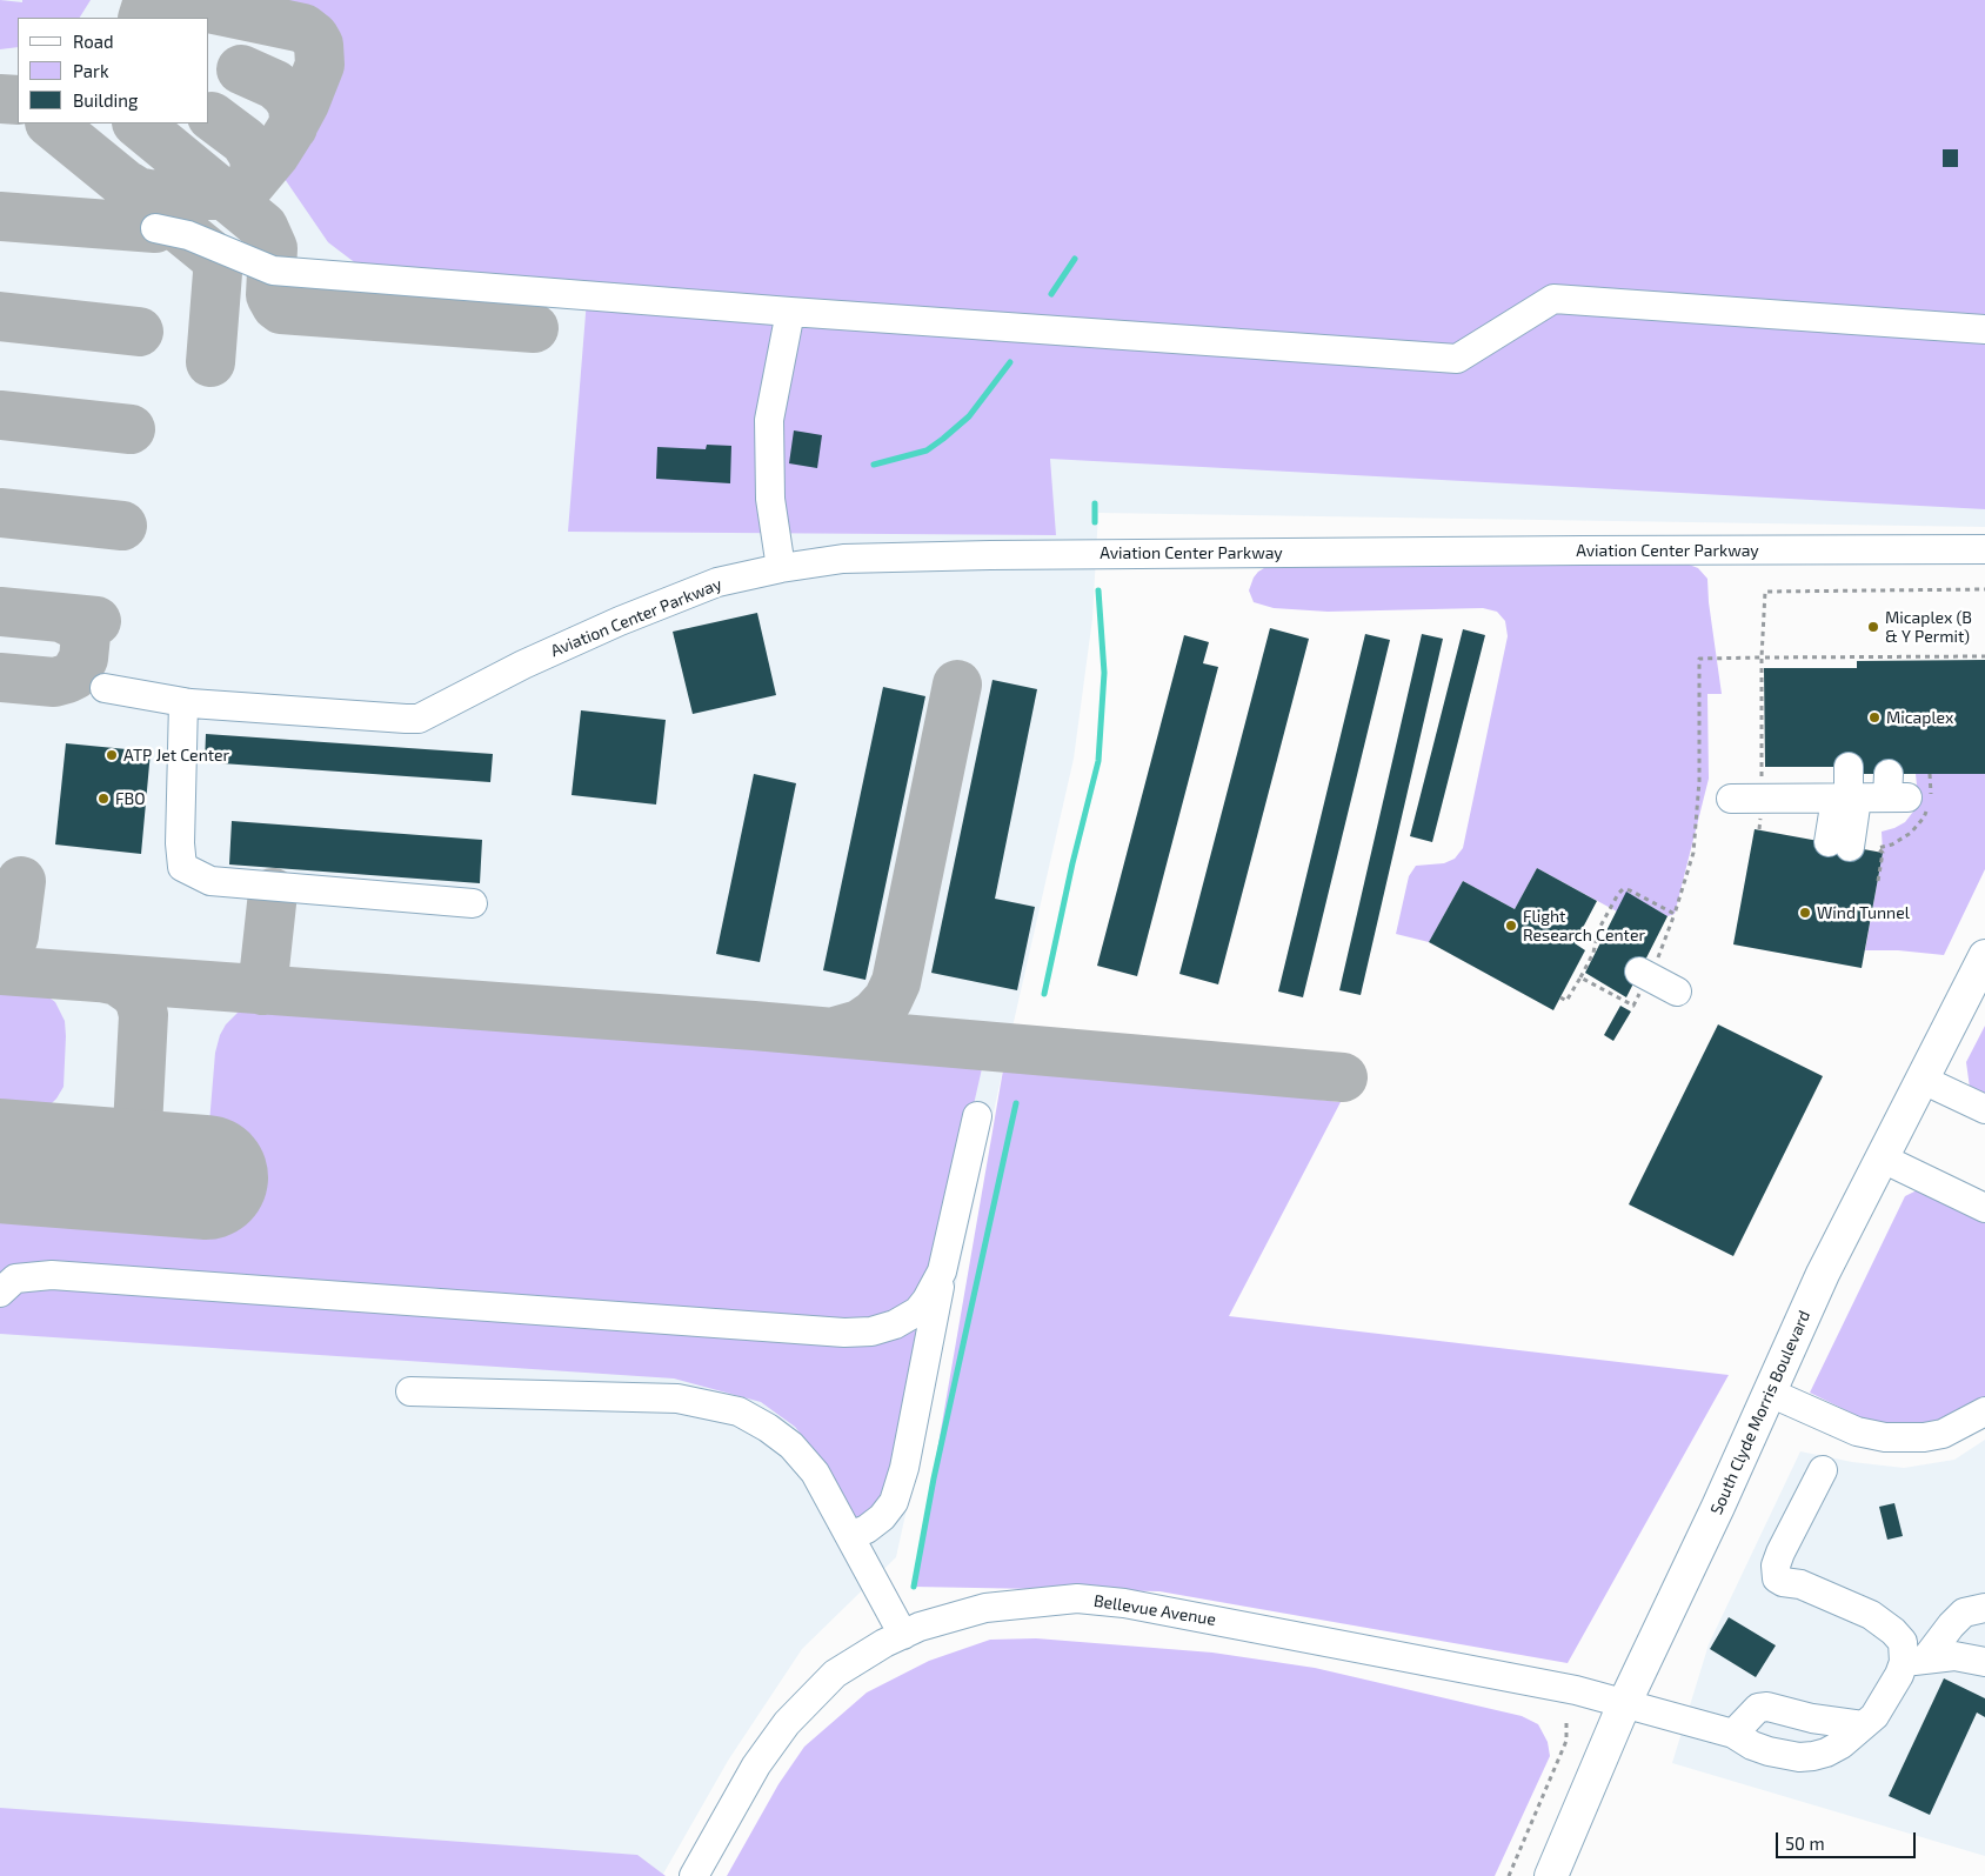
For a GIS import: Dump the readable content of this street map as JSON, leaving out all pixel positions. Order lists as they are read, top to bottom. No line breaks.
{"streets":{"main road":["South Clyde Morris Boulevard"],"street":["Aviation Center Parkway","Bellevue Avenue"]},"crossings":[["South Clyde Morris Boulevard","Bellevue Avenue"]],"places":["Micaplex (B & Y Permit)","Micaplex","ATP Jet Center","FBO","Wind Tunnel","Flight Research Center"],"legend":["Road","Park","Building"],"scale_bar":"50 m"}
